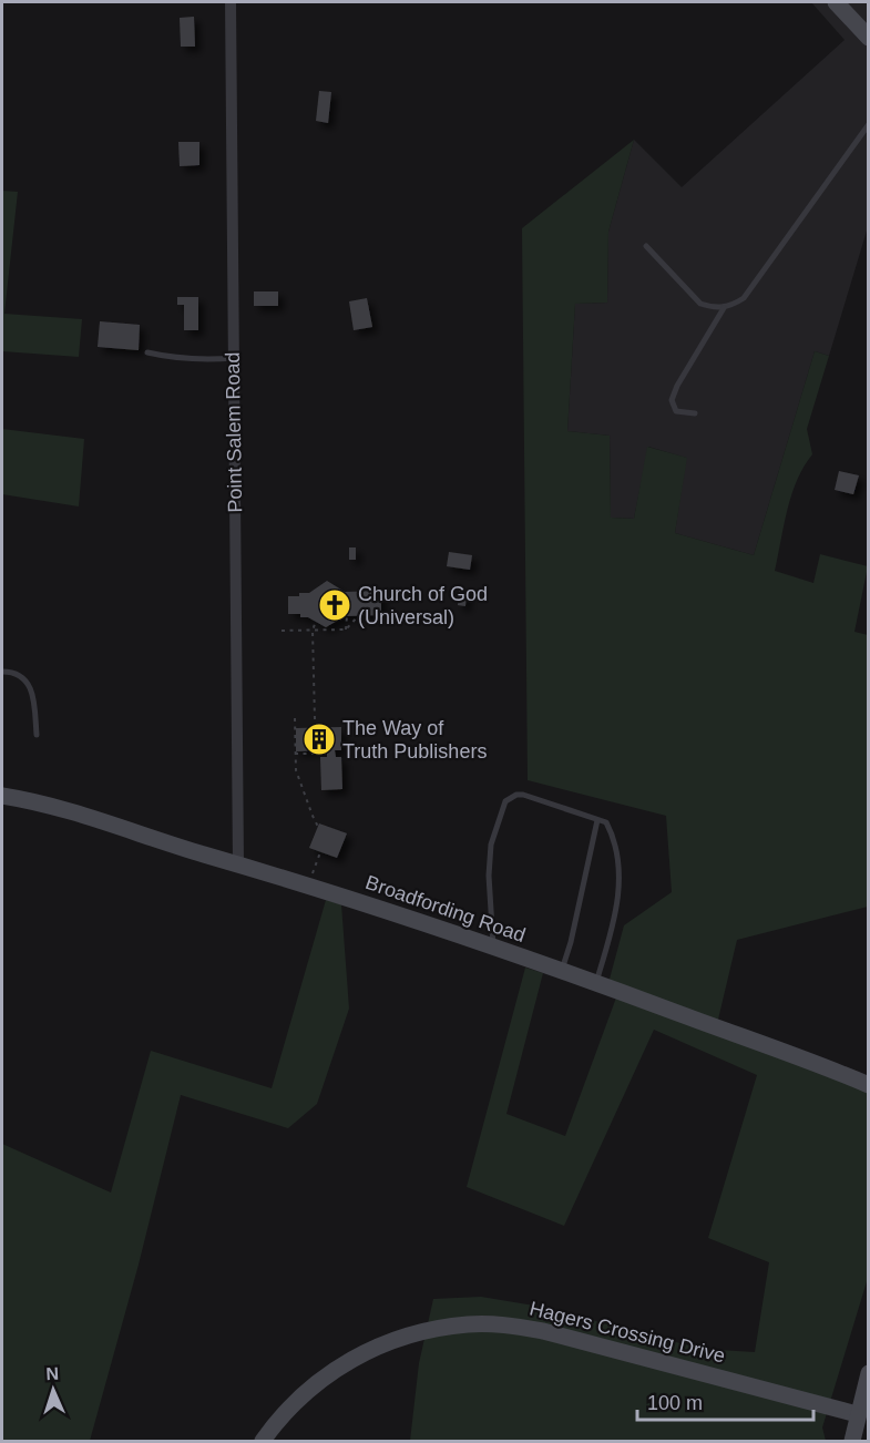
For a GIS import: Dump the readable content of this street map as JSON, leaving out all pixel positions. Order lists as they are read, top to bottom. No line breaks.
{"streets":{"street":["Point Salem Road","Broadfording Road","Hagers Crossing Drive"]},"crossings":[["Point Salem Road","Broadfording Road"]],"places":{"church":["Church of God (Universal)"],"building":["The Way of Truth Publishers"]},"scale_bar":"100 m","north":"top"}
